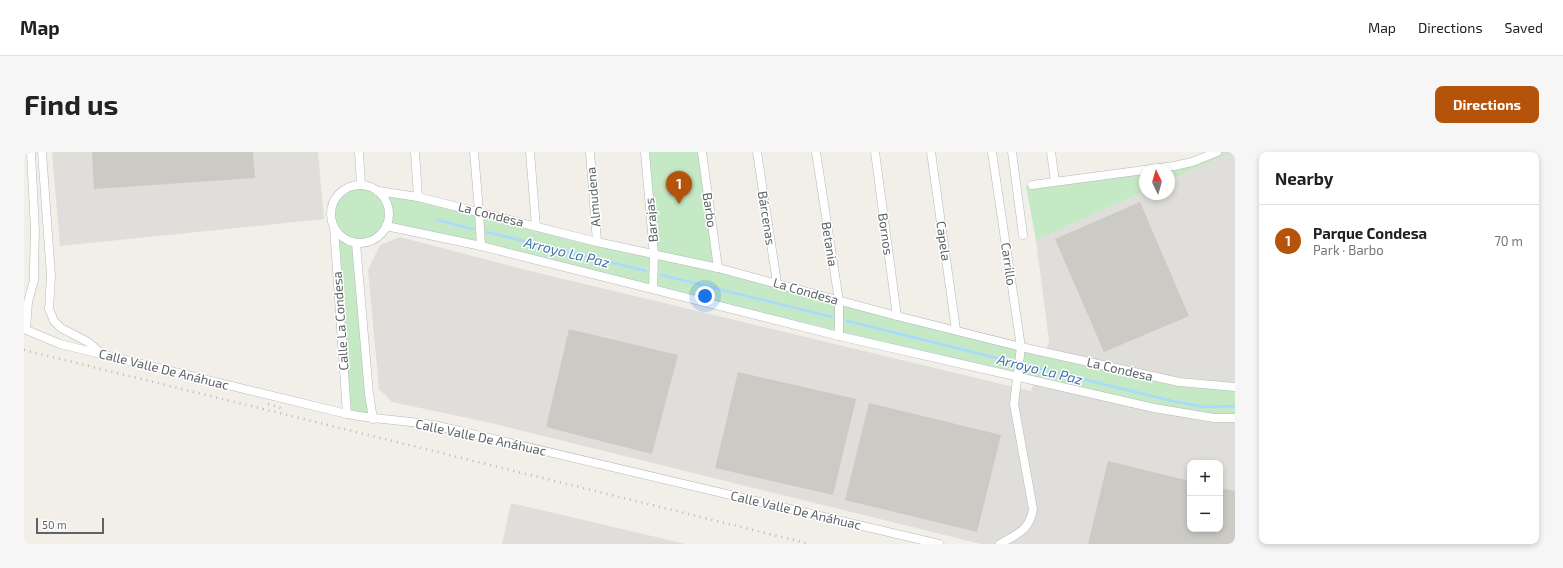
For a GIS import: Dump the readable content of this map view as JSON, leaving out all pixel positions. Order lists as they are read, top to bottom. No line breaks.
{"streets":{"street":["Almudena","Barbo","La Condesa","Bárcenas","Barajas","Bornos","Capela","Betania","Carrillo","Calle La Condesa","Calle Valle De Anáhuac"]},"crossings":[["Almudena","La Condesa"],["Barbo","La Condesa"],["La Condesa","Bárcenas"],["La Condesa","Barajas"],["La Condesa","Bornos"],["La Condesa","Capela"],["La Condesa","Betania"],["La Condesa","Carrillo"],["La Condesa","Calle La Condesa"],["Calle La Condesa","Calle Valle De Anáhuac"]],"water":["Arroyo La Paz"],"scale_bar":"50 m","north":"top","page":{"header":"Map","nav":["Map","Directions","Saved"],"buttons":"Directions","title":"Find us","heading":"Nearby","pins":"1","list":[{"mark":"1","name":"Parque Condesa","note":"Park · Barbo","value":"70 m"}],"map_buttons":["+","−"],"scale":"50 m"}}
